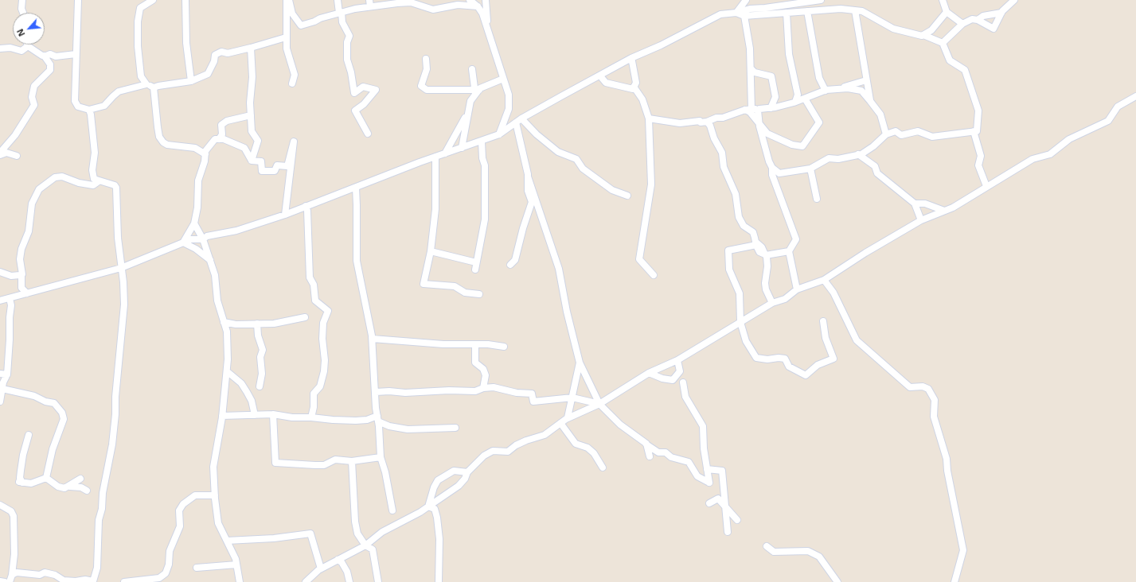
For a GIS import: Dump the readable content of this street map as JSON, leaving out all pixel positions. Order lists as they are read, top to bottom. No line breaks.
{"north":"bottom left"}
